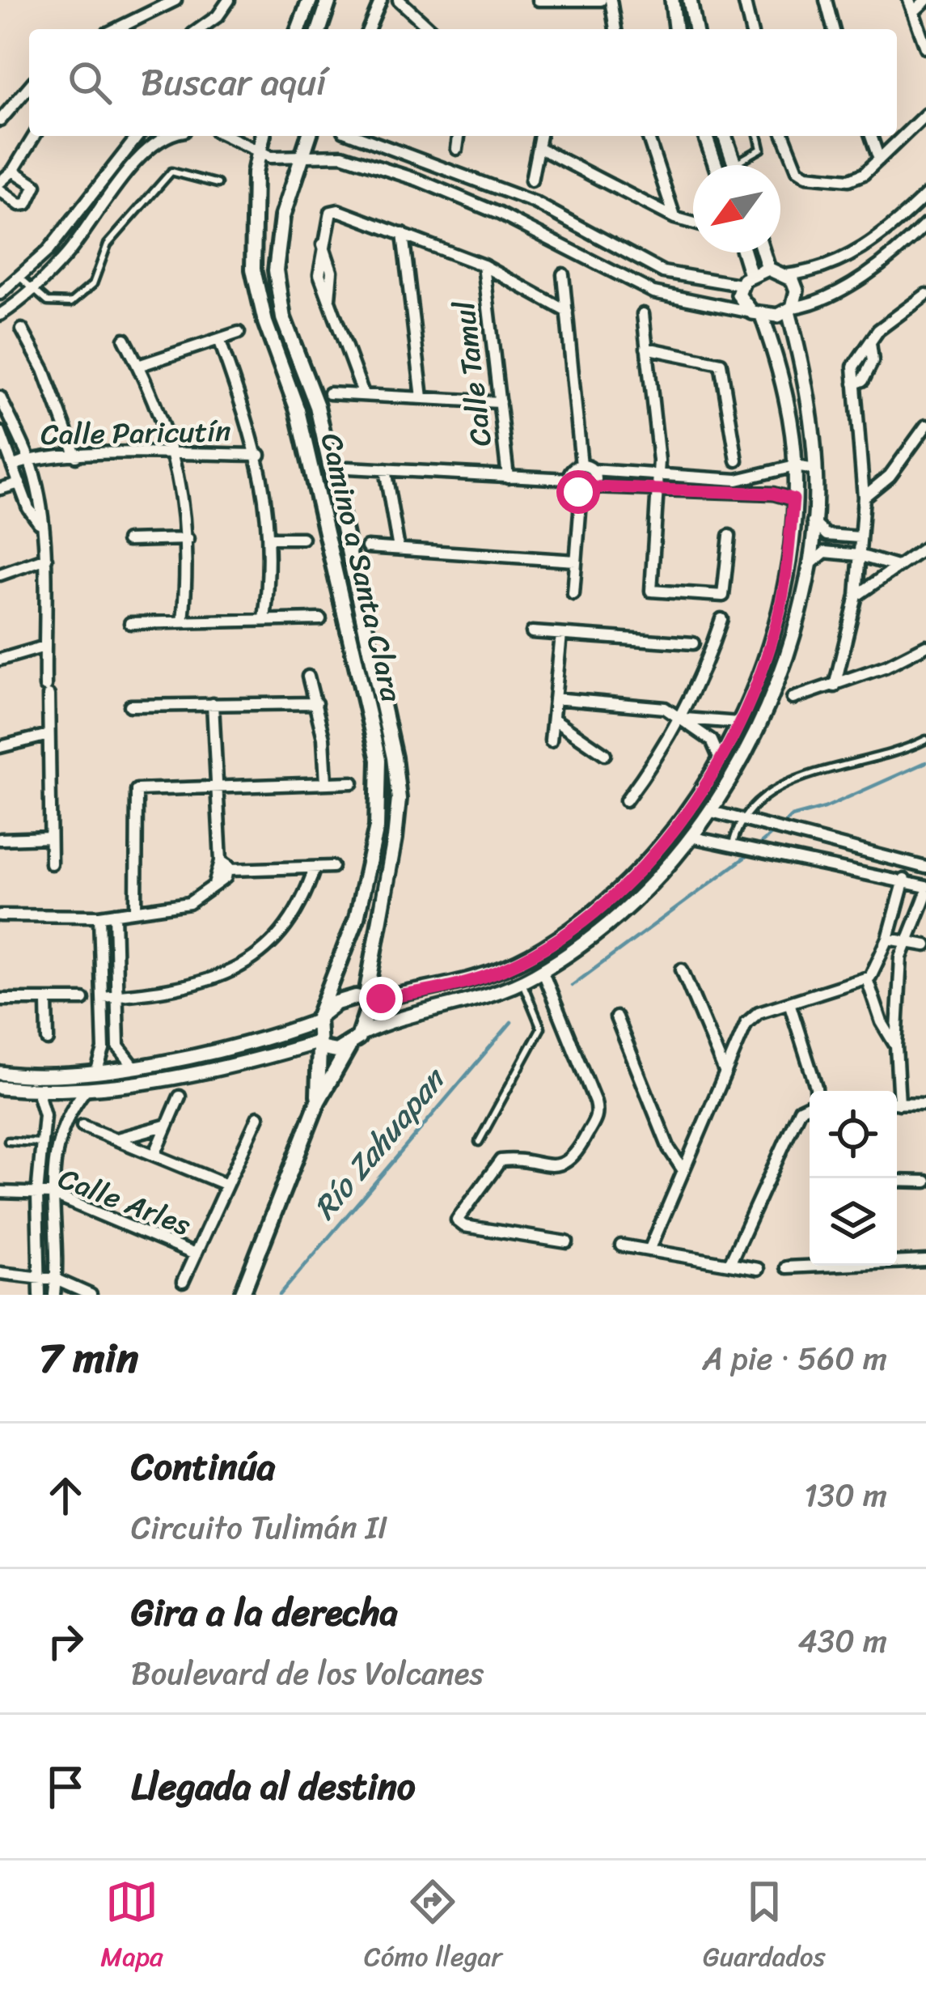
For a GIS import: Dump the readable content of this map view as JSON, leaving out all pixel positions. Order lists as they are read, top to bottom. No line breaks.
{"streets":{"main road":["Camino a Santa Clara"],"street":["Calle Tamul","Calle Paricutín","Calle Arles"]},"water":["Río Zahuapan"],"north":"bottom left","page":{"search":"Buscar aquí","heading":["7 min","A pie · 560 m"],"list":[["Continúa","Circuito Tulimán II","130 m"],["Gira a la derecha","Boulevard de los Volcanes","430 m"],"Llegada al destino"],"nav":["Mapa","Cómo llegar","Guardados"]}}
